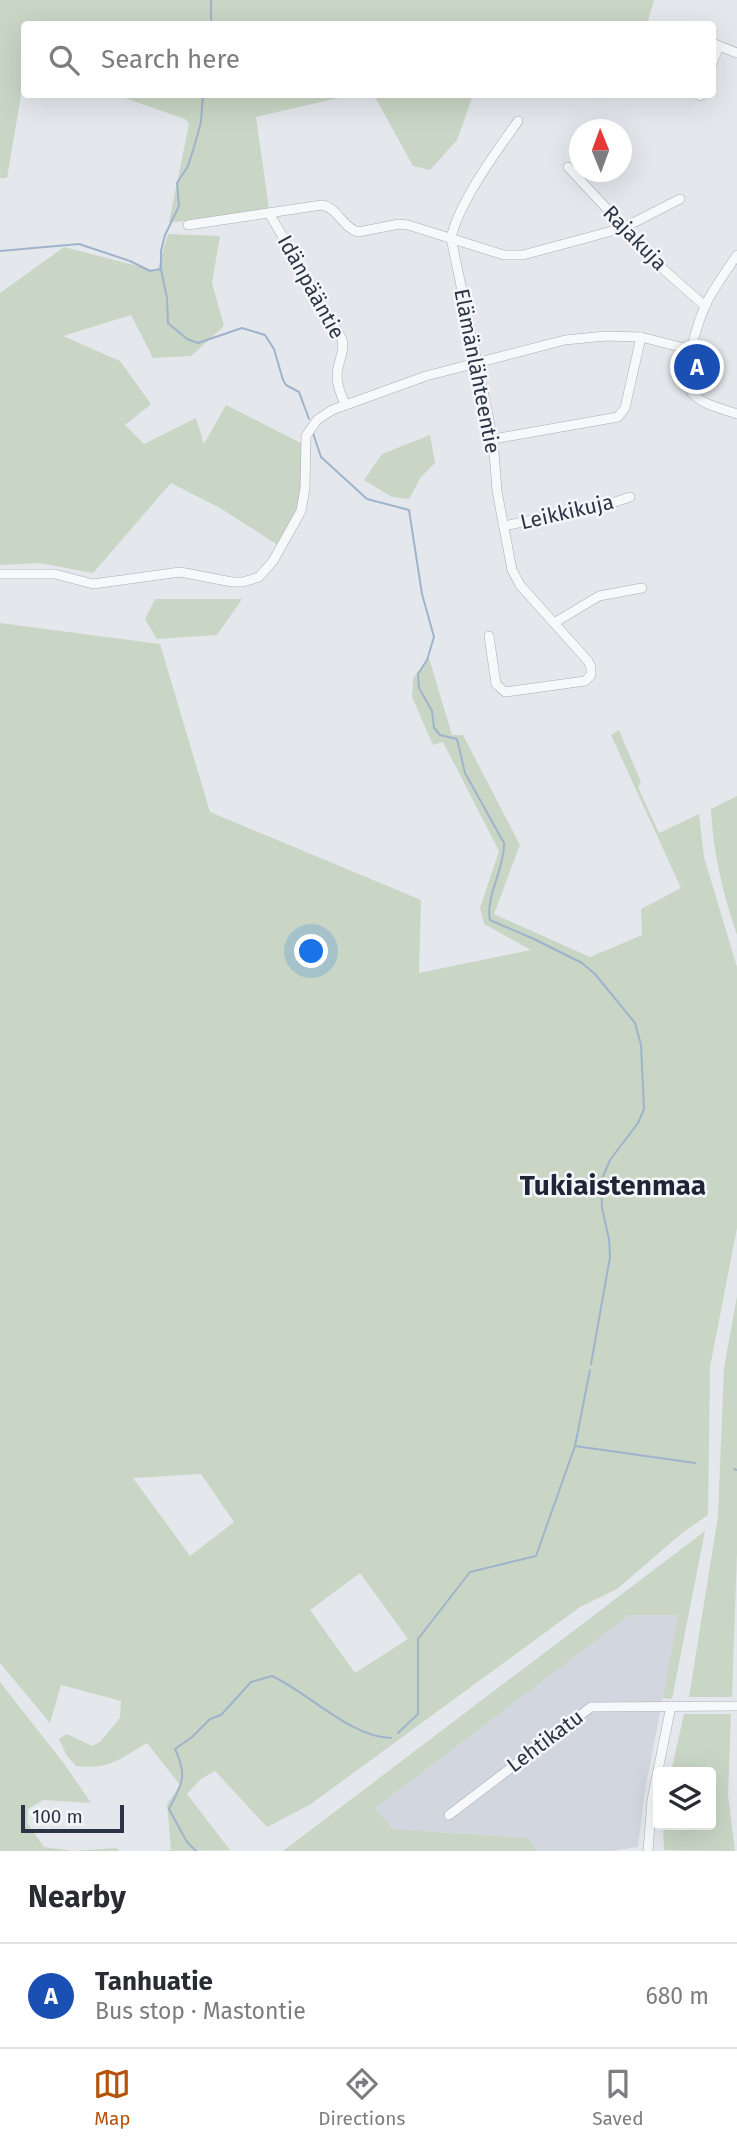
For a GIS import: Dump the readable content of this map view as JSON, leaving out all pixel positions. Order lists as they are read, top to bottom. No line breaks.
{"streets":{"street":["Rajakuja","Idänpääntie","Elämänlähteentie","Leikkikuja","Lehtikatu"]},"crossings":[["Elämänlähteentie","Leikkikuja"]],"districts":["Tukiaistenmaa"],"scale_bar":"100 m","north":"top","page":{"search":"Search here","pins":"A","scale":"100 m","heading":"Nearby","list":[{"mark":"A","name":"Tanhuatie","note":"Bus stop · Mastontie","value":"680 m"}],"nav":["Map","Directions","Saved"]}}
